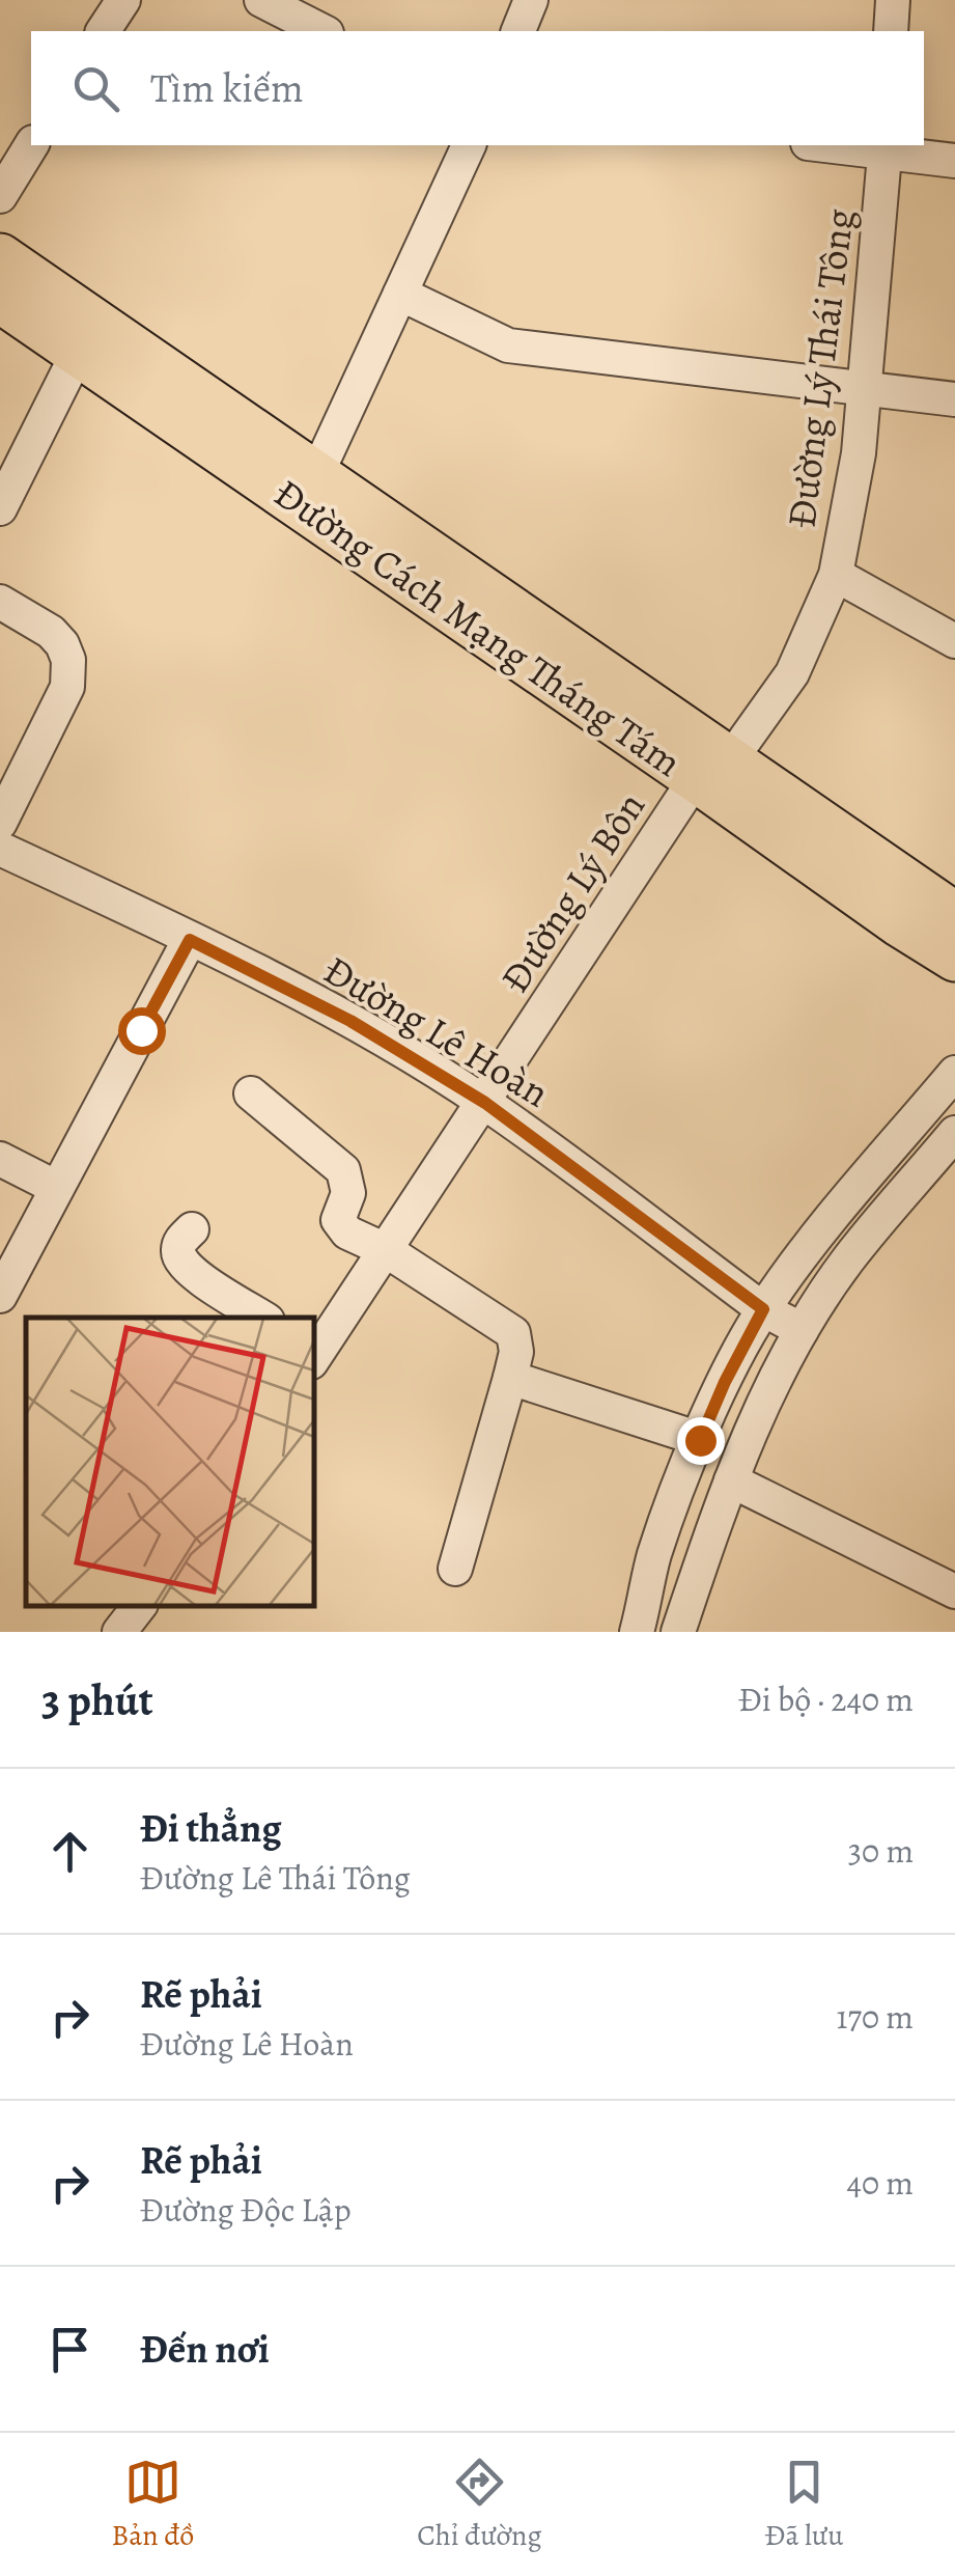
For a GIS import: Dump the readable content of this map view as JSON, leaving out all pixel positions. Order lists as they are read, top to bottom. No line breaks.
{"streets":{"highway":["Đường Cách Mạng Tháng Tám"],"street":["Đường Lý Thái Tông","Đường Lý Bôn","Đường Lê Hoàn"]},"crossings":[["Đường Lý Thái Tông","Đường Cách Mạng Tháng Tám"],["Đường Lý Thái Tông","Đường Lý Bôn"],["Đường Cách Mạng Tháng Tám","Đường Lý Bôn"],["Đường Lý Bôn","Đường Lê Hoàn"]],"page":{"search":"Tìm kiếm","heading":["3 phút","Đi bộ · 240 m"],"list":[["Đi thẳng","Đường Lê Thái Tông","30 m"],["Rẽ phải","Đường Lê Hoàn","170 m"],["Rẽ phải","Đường Độc Lập","40 m"],"Đến nơi"],"nav":["Bản đồ","Chỉ đường","Đã lưu"]}}
